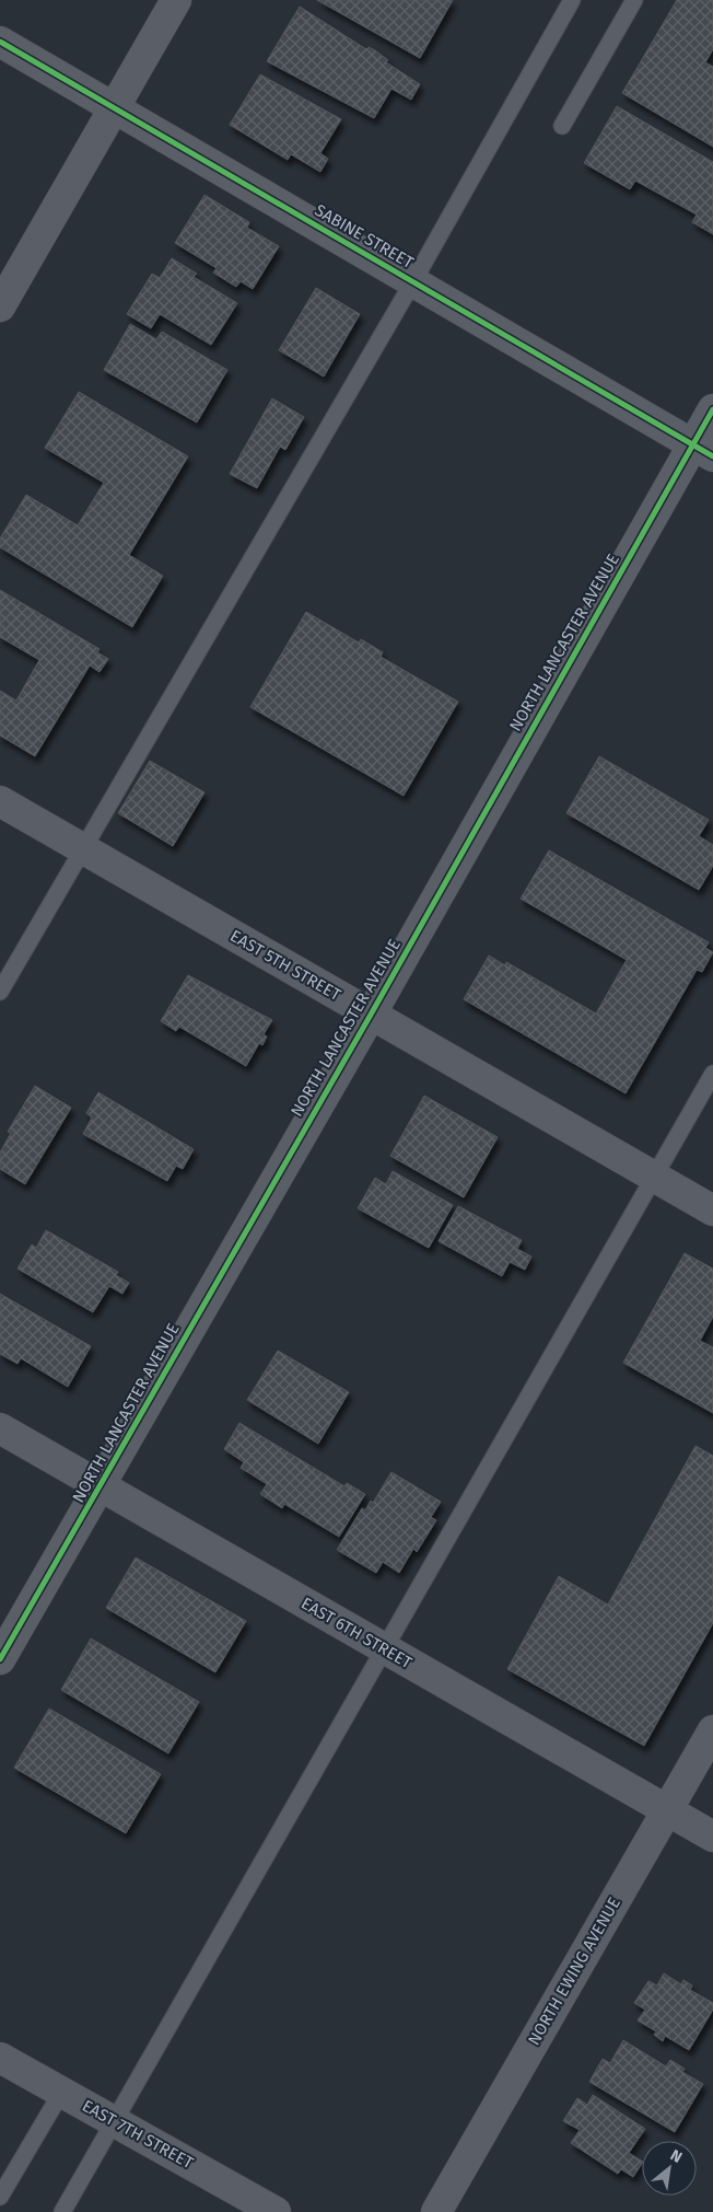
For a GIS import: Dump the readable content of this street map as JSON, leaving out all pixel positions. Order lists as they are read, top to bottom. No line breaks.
{"streets":{"street":["SABINE STREET","NORTH LANCASTER AVENUE","EAST 5TH STREET","EAST 6TH STREET","NORTH EWING AVENUE","EAST 7TH STREET"]},"crossings":[["SABINE STREET","NORTH LANCASTER AVENUE"],["NORTH LANCASTER AVENUE","EAST 5TH STREET"],["NORTH LANCASTER AVENUE","EAST 6TH STREET"],["EAST 6TH STREET","NORTH EWING AVENUE"]],"north":"top right"}
